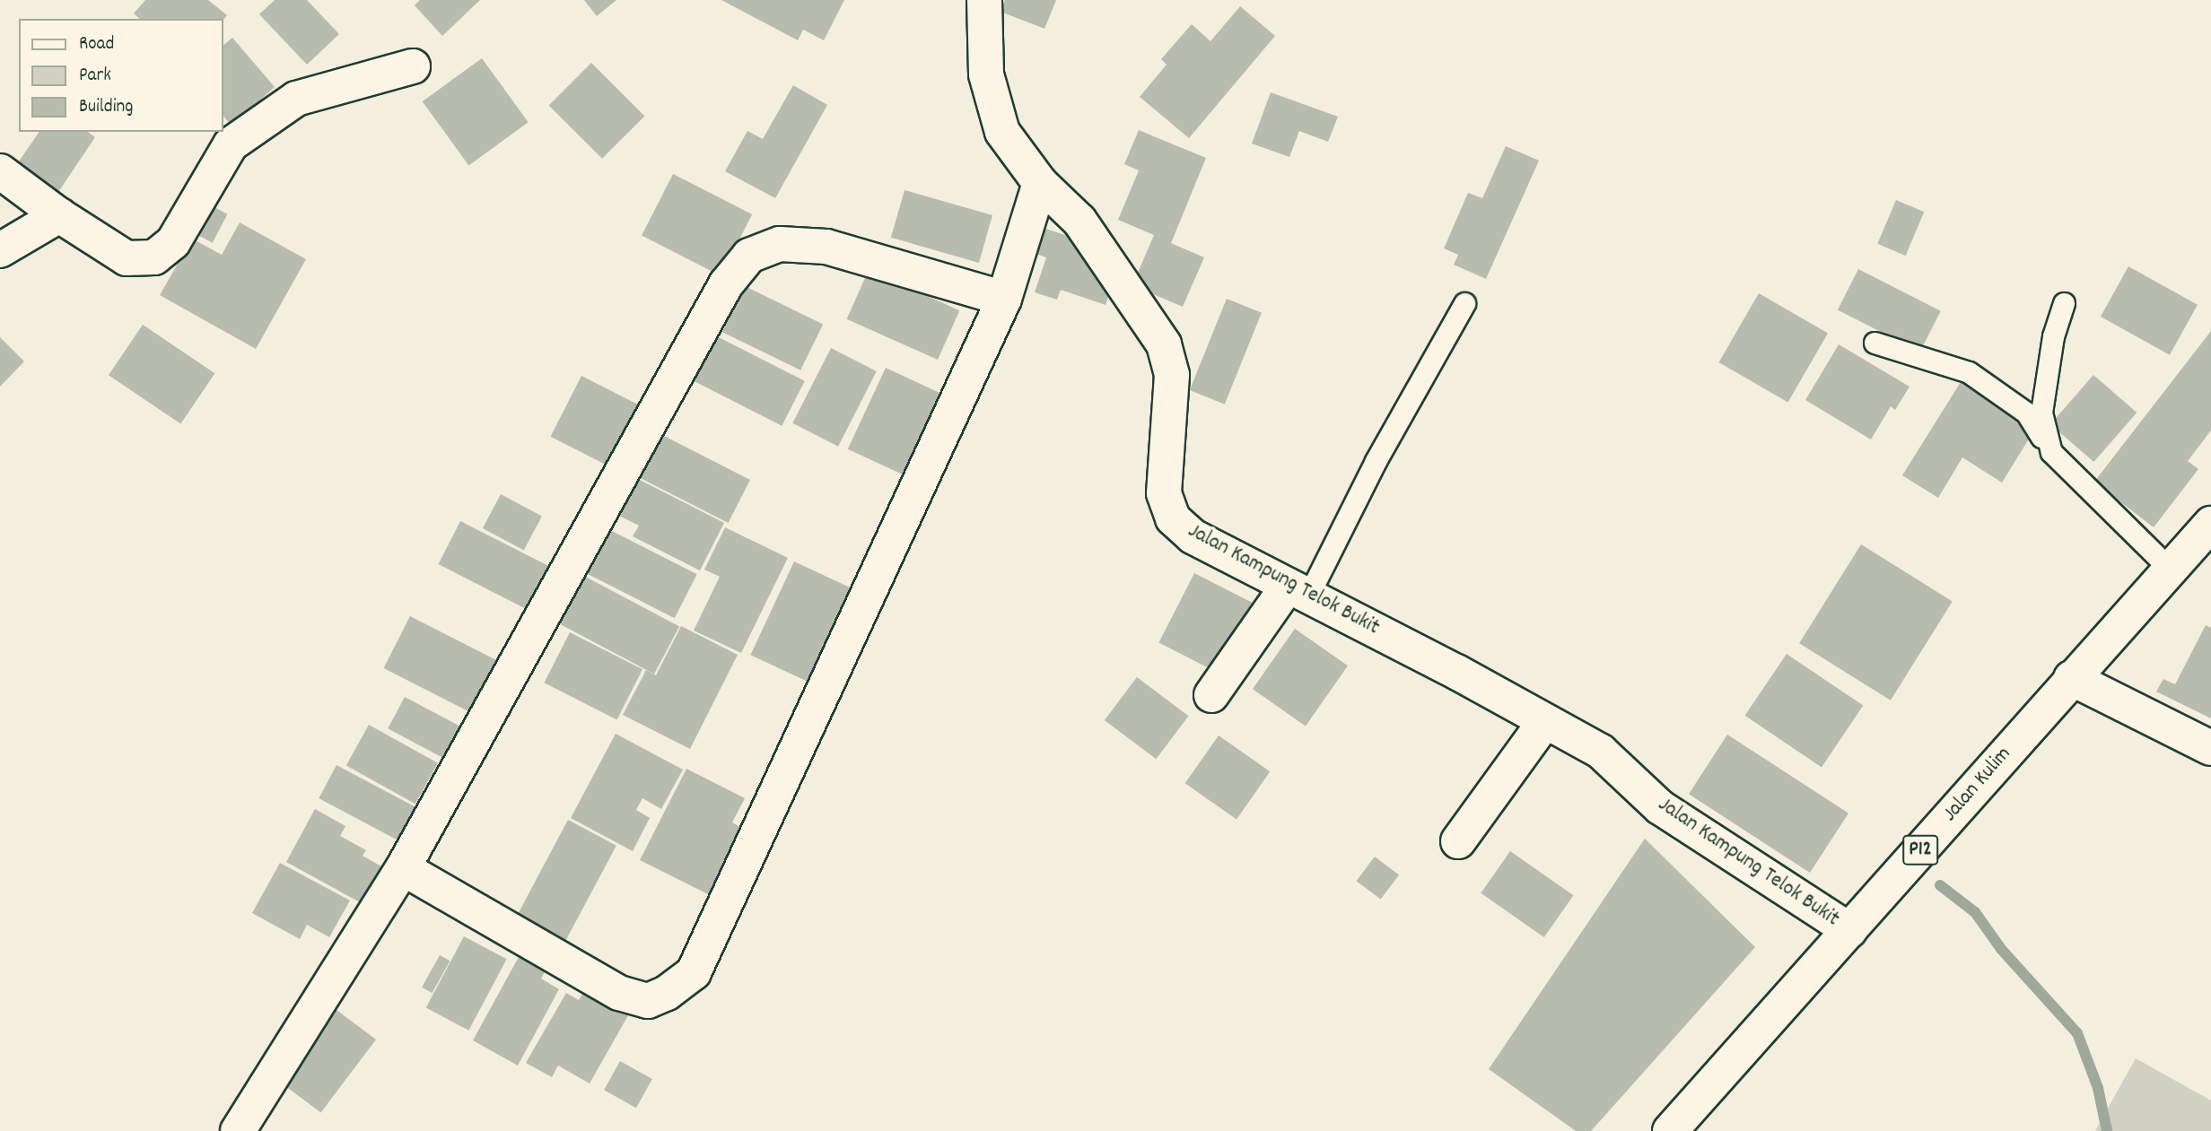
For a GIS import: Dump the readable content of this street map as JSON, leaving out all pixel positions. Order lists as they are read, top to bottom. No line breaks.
{"streets":{"street":["Jalan Kampung Telok Bukit","Jalan Kulim","P12"]},"crossings":[["Jalan Kampung Telok Bukit","Jalan Kulim"]],"legend":["Road","Park","Building"]}
